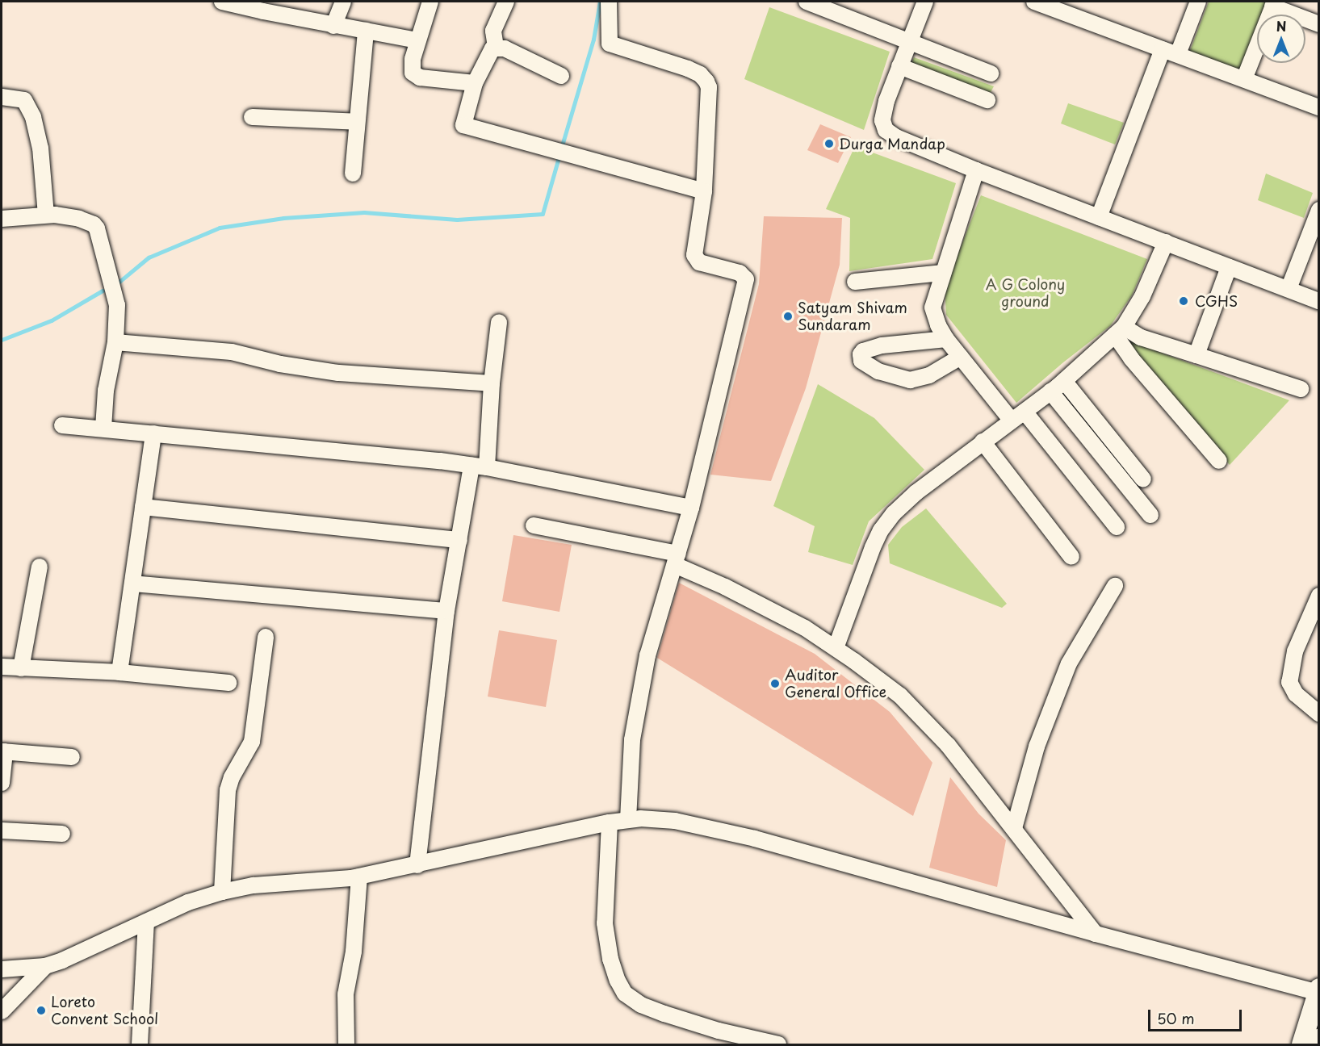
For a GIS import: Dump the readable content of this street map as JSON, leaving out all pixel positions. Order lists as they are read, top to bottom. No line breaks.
{"parks":["A G Colony ground"],"places":["Durga Mandap","CGHS","Satyam Shivam Sundaram","Auditor General Office","Loreto Convent School"],"scale_bar":"50 m","north":"top"}
